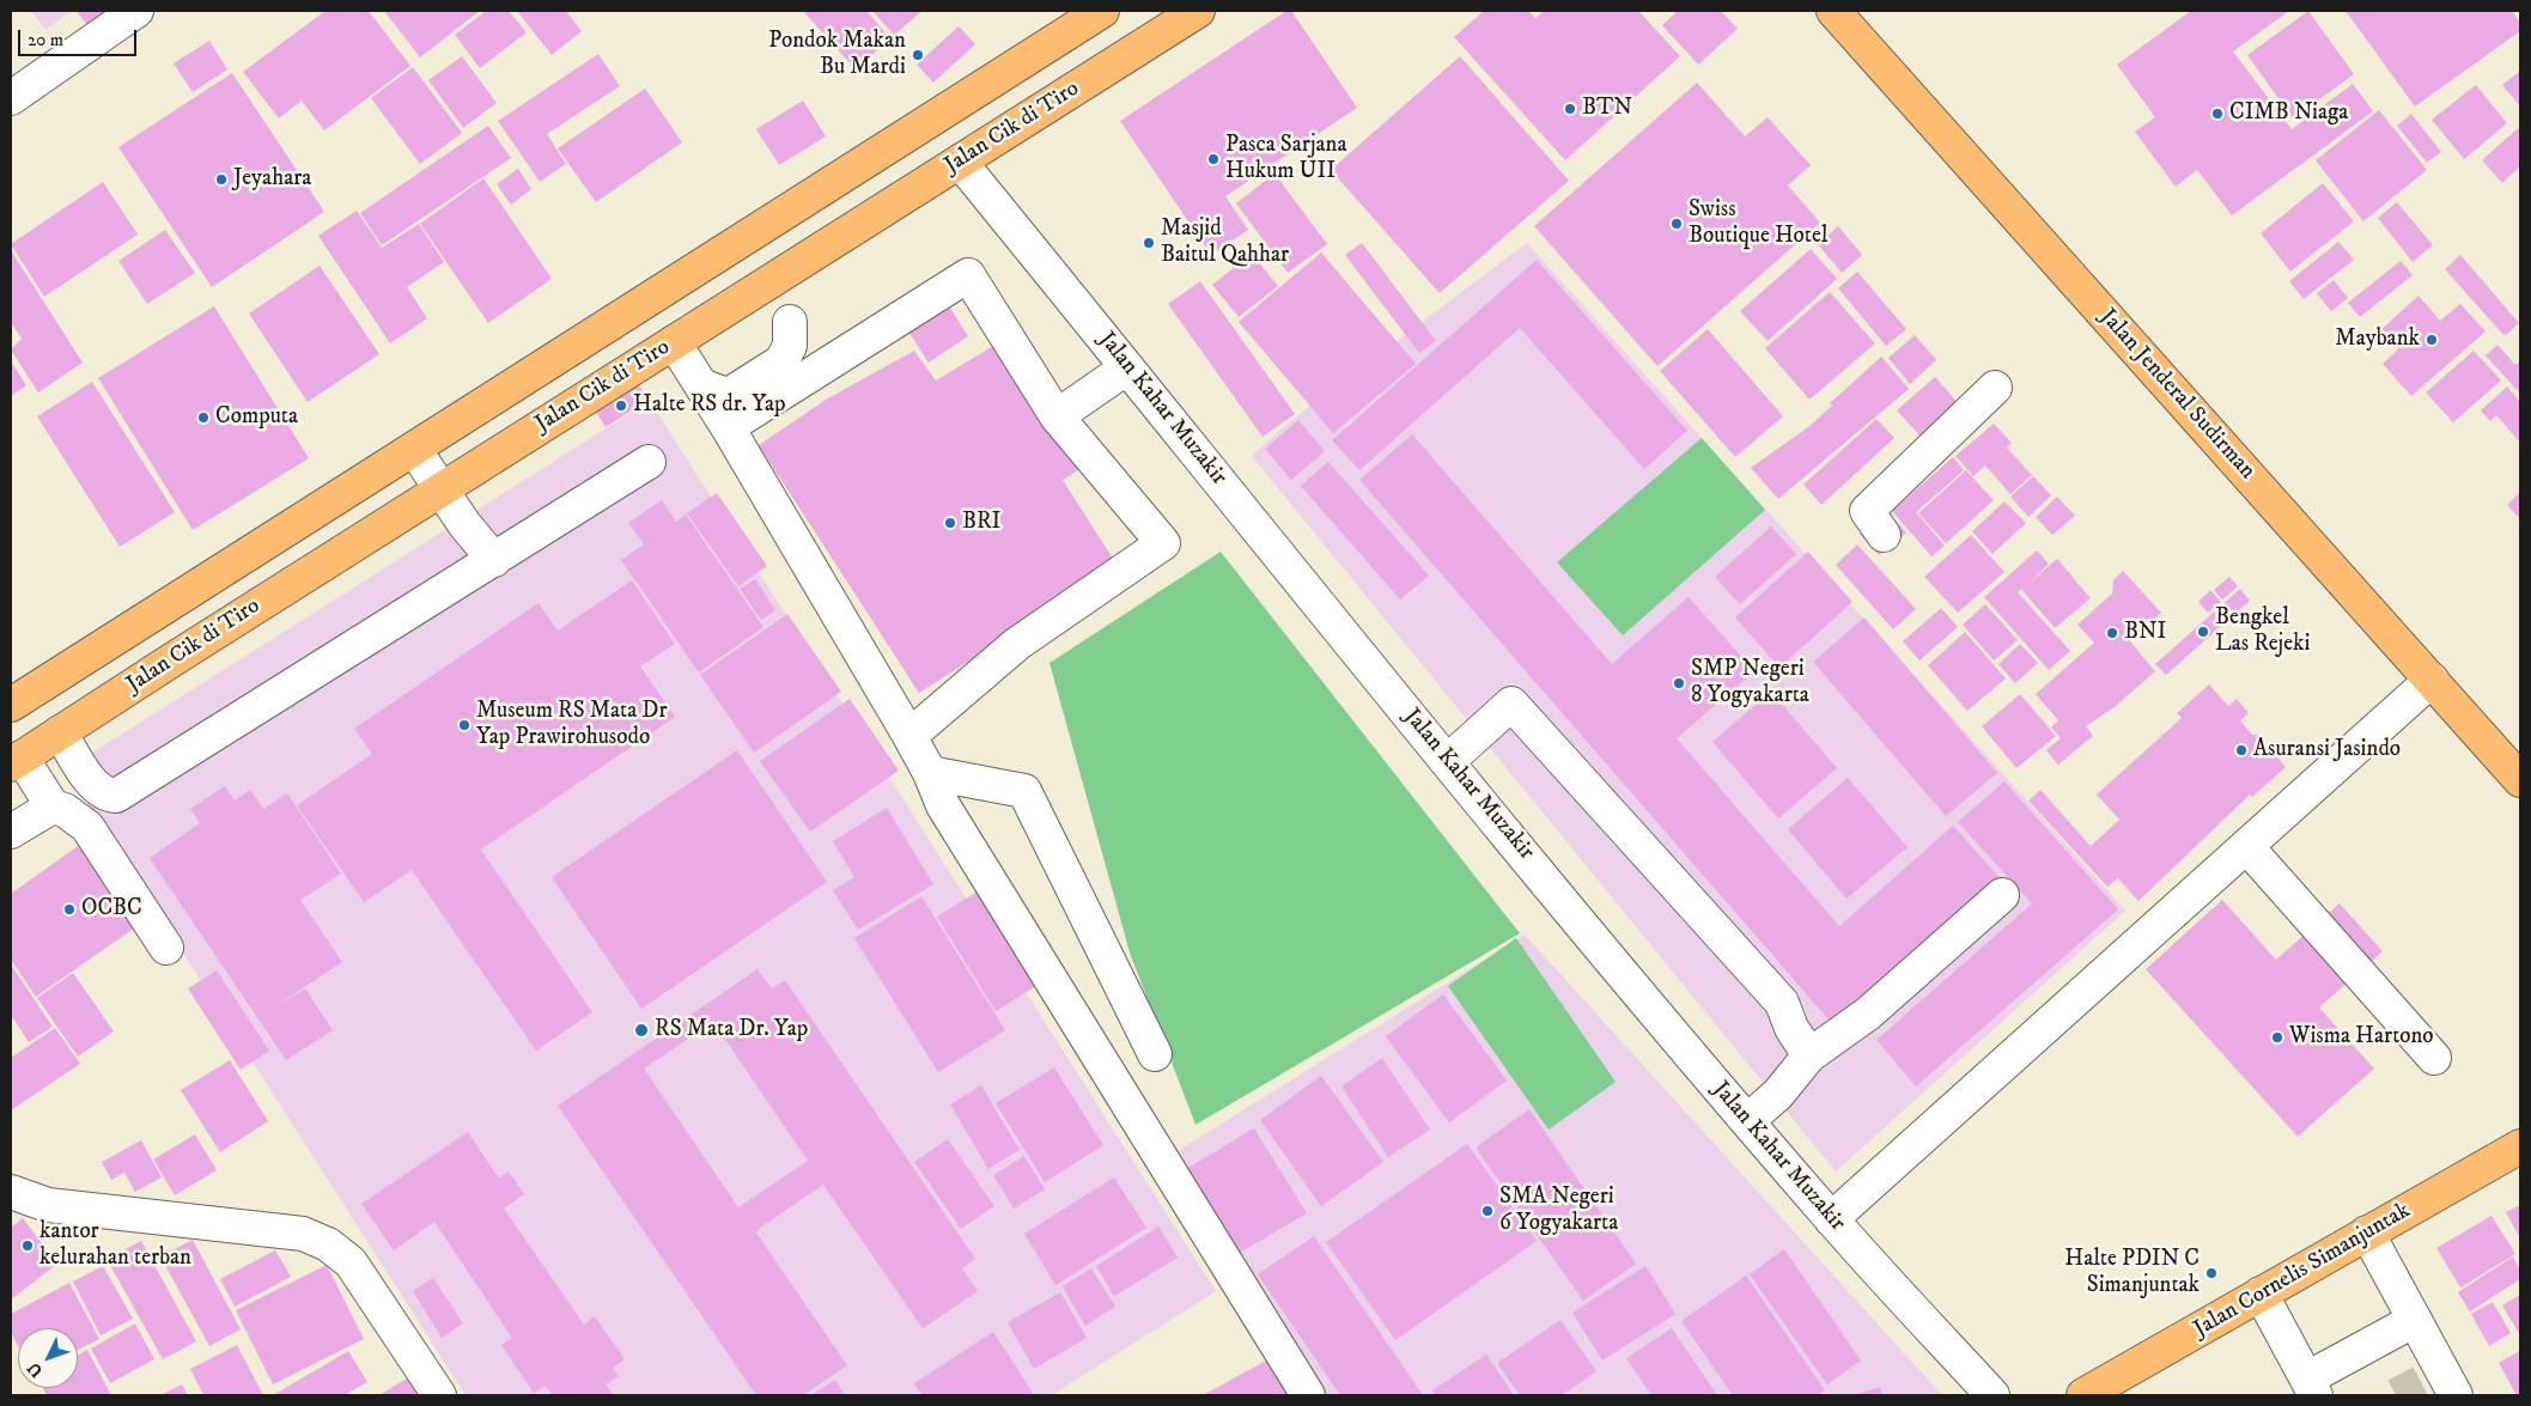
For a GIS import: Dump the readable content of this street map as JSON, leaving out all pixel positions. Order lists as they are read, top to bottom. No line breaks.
{"streets":{"main road":["Jalan Cik di Tiro","Jalan Jenderal Sudirman","Jalan Cornelis Simanjuntak"],"street":["Jalan Kahar Muzakir"]},"crossings":[["Jalan Cik di Tiro","Jalan Kahar Muzakir"]],"places":["Pondok Makan Bu Mardi","BTN","CIMB Niaga","Pasca Sarjana Hukum UII","Jeyahara","Swiss Boutique Hotel","Masjid Baitul Qahhar","Maybank","Halte RS dr. Yap","Computa","BRI","Bengkel Las Rejeki","BNI","SMP Negeri 8 Yogyakarta","Museum RS Mata Dr Yap Prawirohusodo","Asuransi Jasindo","OCBC","RS Mata Dr. Yap","Wisma Hartono","SMA Negeri 6 Yogyakarta","kantor kelurahan terban","Halte PDIN C Simanjuntak"],"scale_bar":"20 m","north":"bottom left"}
